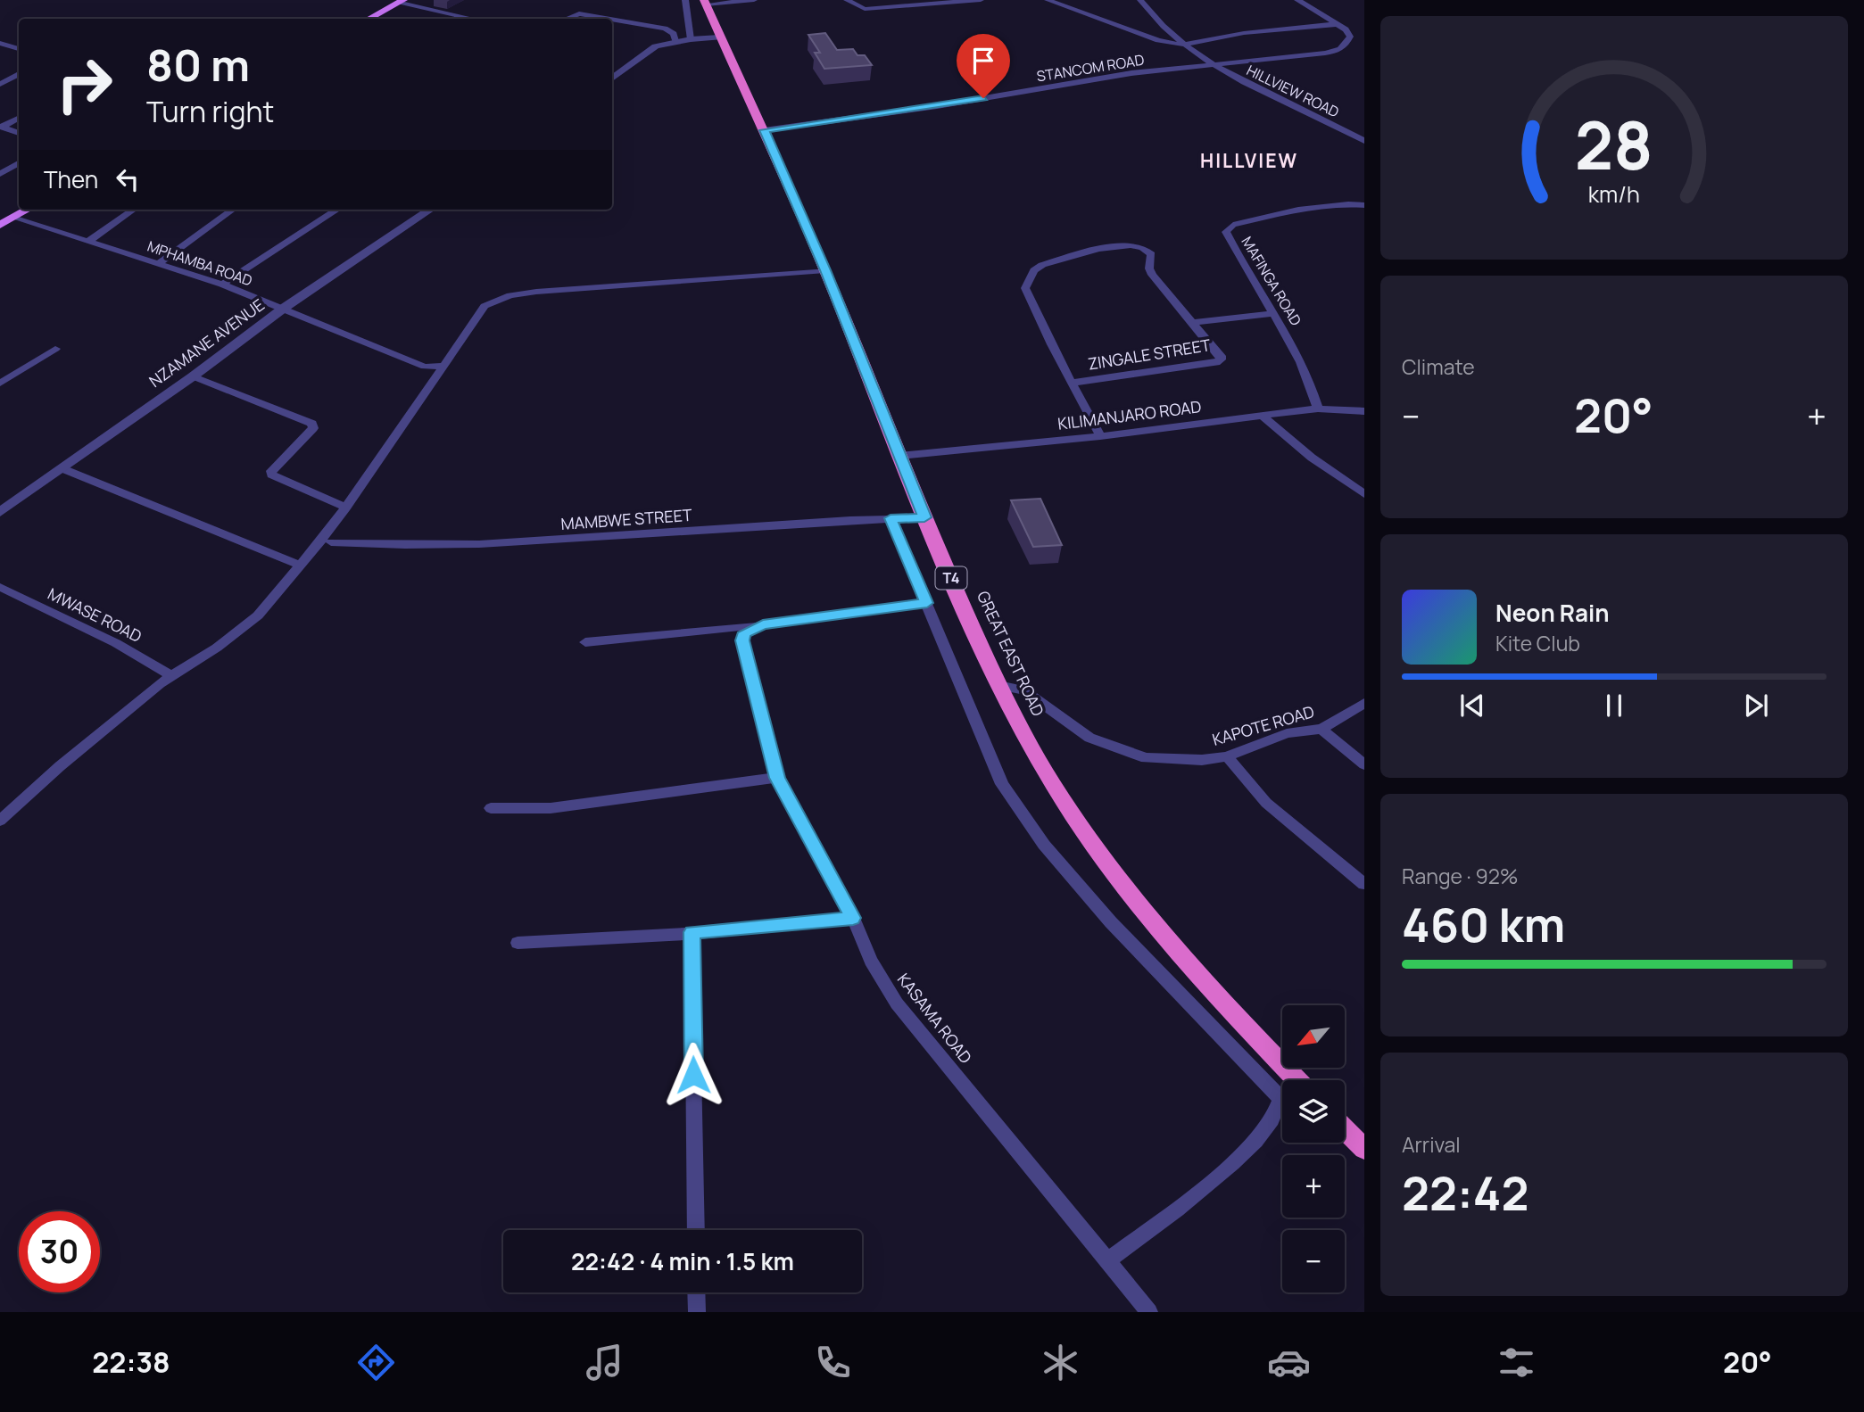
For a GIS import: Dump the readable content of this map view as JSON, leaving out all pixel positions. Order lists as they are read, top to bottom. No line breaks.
{"streets":{"highway":["T4","GREAT EAST ROAD"],"street":["STANCOM ROAD","HILLVIEW ROAD","MPHAMBA ROAD","MAFINGA ROAD","NZAMANE AVENUE","ZINGALE STREET","KILIMANJARO ROAD","MAMBWE STREET","MWASE ROAD","KAPOTE ROAD","KASAMA ROAD"]},"crossings":[["STANCOM ROAD","HILLVIEW ROAD"],["STANCOM ROAD","GREAT EAST ROAD"],["MPHAMBA ROAD","NZAMANE AVENUE"],["MAFINGA ROAD","KILIMANJARO ROAD"],["KILIMANJARO ROAD","GREAT EAST ROAD"],["MAMBWE STREET","GREAT EAST ROAD"],["GREAT EAST ROAD","KAPOTE ROAD"]],"districts":["HILLVIEW"],"north":"bottom left","page":{"turn":["80 m","Turn right"],"then":"Then","tile":["Climate",["Range · 92%","460 km"],["Arrival","22:42"]],"heat":["−","20°","+"],"song":["Neon Rain","Kite Club"],"map_buttons":["+","−"],"limit":"30","trip":"22:42 · 4 min · 1.5 km","tabs":["22:38","20°"],"gauge":["28","km/h"]}}
